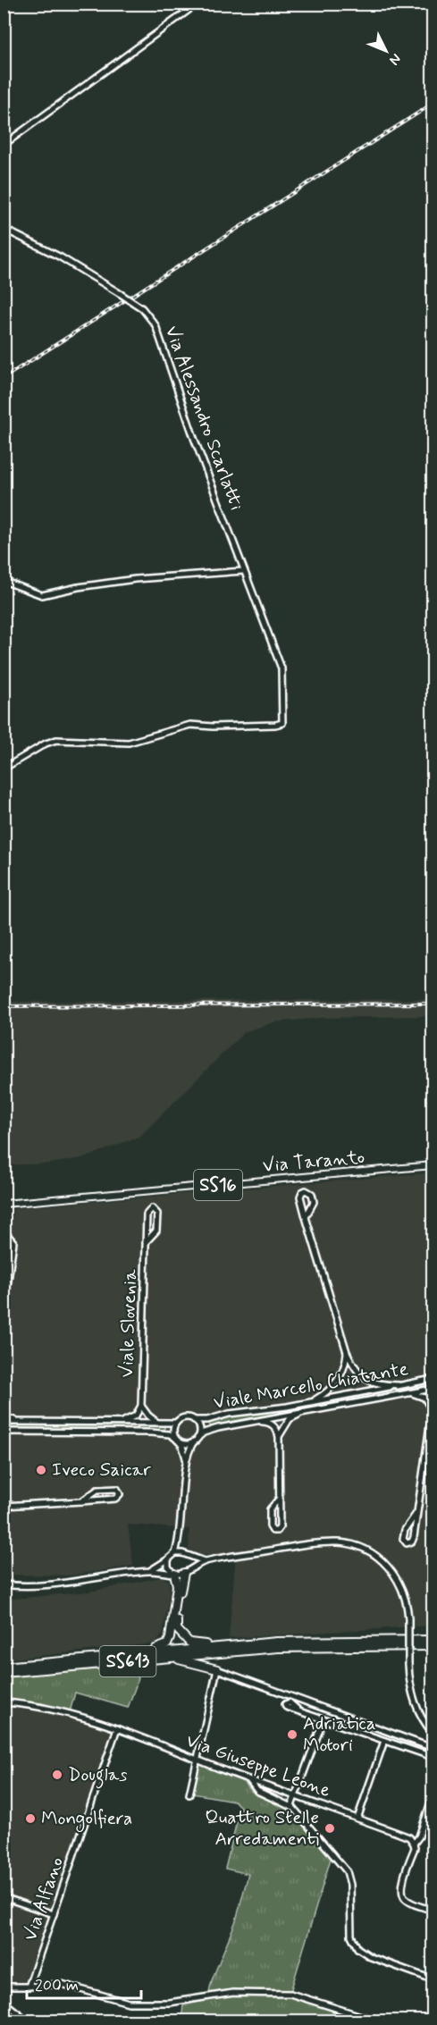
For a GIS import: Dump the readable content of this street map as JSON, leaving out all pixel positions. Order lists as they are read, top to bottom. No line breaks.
{"streets":{"highway":["SS613"],"main road":["Via Taranto","SS16"],"street":["Via Alessandro Scarlatti","Viale Slovenia","Viale Marcello Chiatante","Via Giuseppe Leone","Via Alfano"]},"crossings":[["Via Giuseppe Leone","Via Alfano"]],"places":["Iveco Saicar","Adriatica Motori","Douglas","Mongolfiera","Quattro Stelle Arredamenti"],"scale_bar":"200 m","north":"bottom right"}
